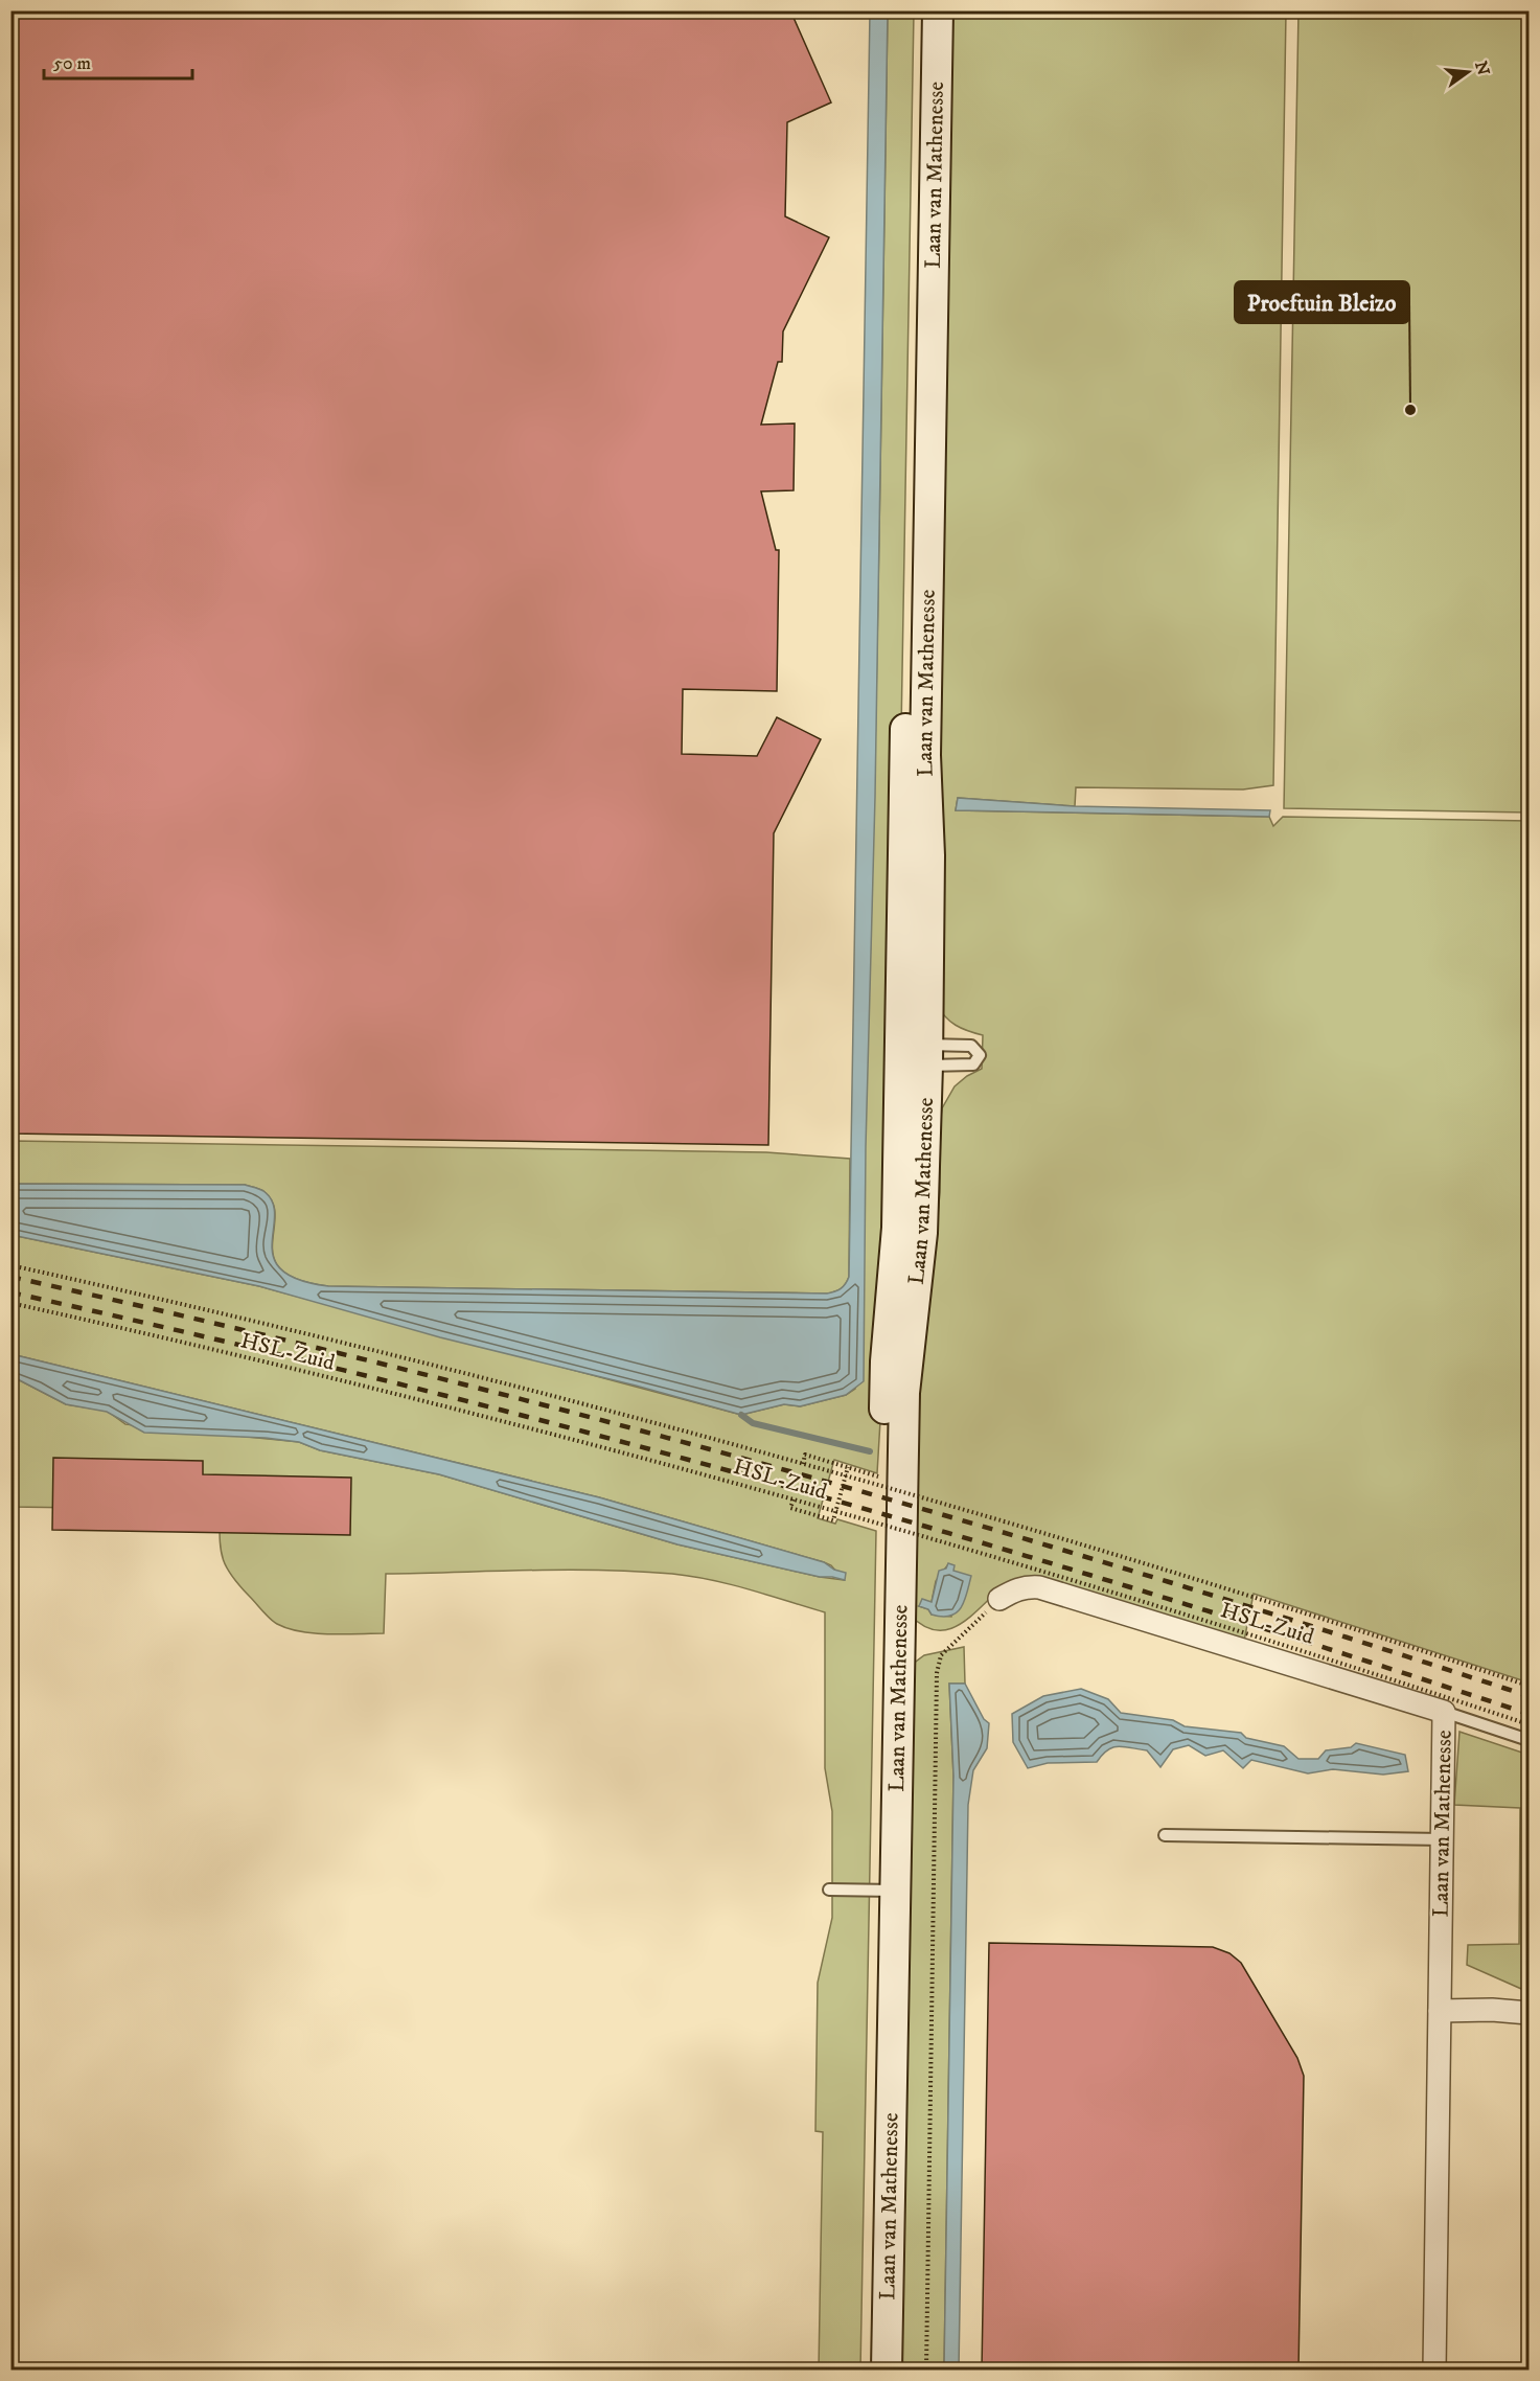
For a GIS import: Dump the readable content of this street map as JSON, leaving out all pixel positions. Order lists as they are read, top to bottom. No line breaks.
{"streets":{"street":["Laan van Mathenesse"],"path":["HSL-Zuid"]},"places":["Proeftuin Bleizo"],"scale_bar":"50 m","north":"right"}
